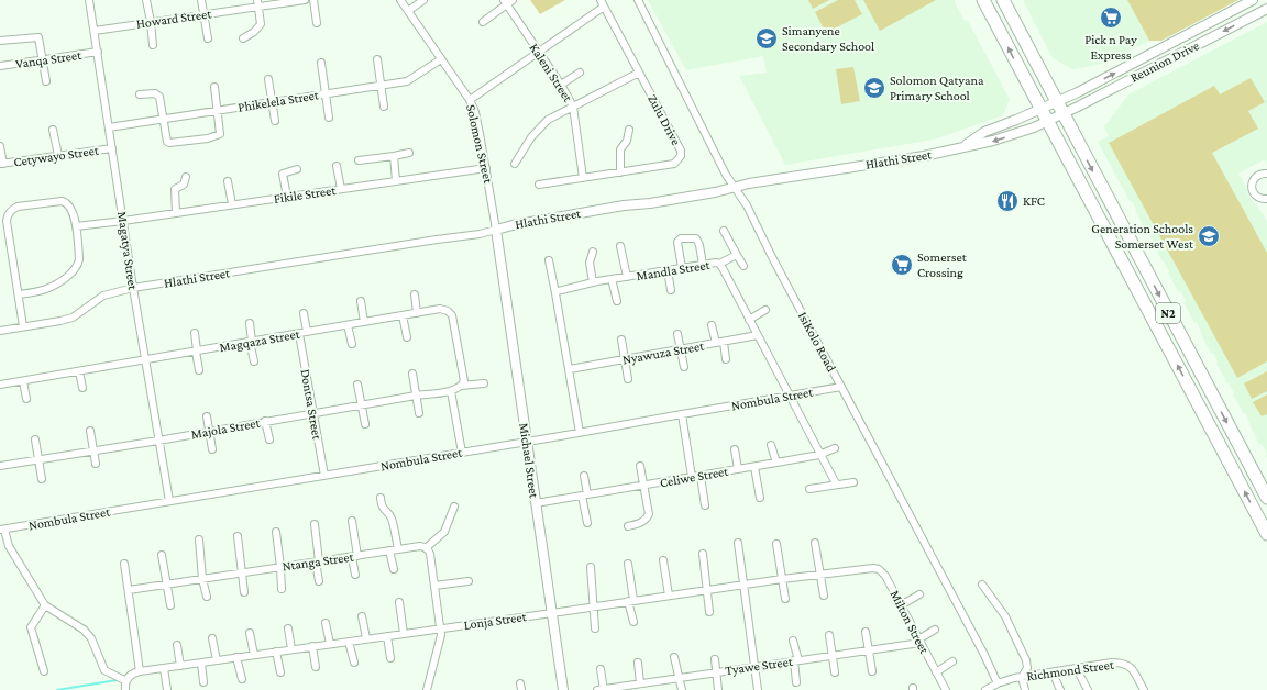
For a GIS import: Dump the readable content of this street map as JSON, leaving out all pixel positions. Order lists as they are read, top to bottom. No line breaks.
{"streets":{"highway":["N2"],"street":["Howard Street","Vanqa Street","Reunion Drive","Kaleni Street","Phikelela Street","Zulu Drive","Solomon Street","Cetywayo Street","Hlathi Street","Fikile Street","Magatya Street","Mandla Street","Magqaza Street","IsiKolo Road","Nyawuza Street","Nombula Street","Dontsa Street","Majola Street","Michael Street","Celiwe Street","Ntanga Street","Lonja Street","Milton Street","Tyawe Street","Richmond Street"]},"crossings":[["Howard Street","Magatya Street"],["Vanqa Street","Magatya Street"],["Reunion Drive","Hlathi Street"],["Reunion Drive","N2"],["Kaleni Street","Zulu Drive"],["Phikelela Street","Solomon Street"],["Phikelela Street","Magatya Street"],["Solomon Street","Hlathi Street"],["Solomon Street","Fikile Street"],["Solomon Street","Michael Street"],["Cetywayo Street","Magatya Street"],["Hlathi Street","Magatya Street"],["Hlathi Street","N2"],["Hlathi Street","IsiKolo Road"],["Hlathi Street","Michael Street"],["Fikile Street","Magatya Street"],["Magatya Street","Magqaza Street"],["Magatya Street","Nombula Street"],["Magatya Street","Majola Street"],["Mandla Street","Nyawuza Street"],["Mandla Street","Nombula Street"],["Mandla Street","Celiwe Street"],["Magqaza Street","Dontsa Street"],["Magqaza Street","Majola Street"],["IsiKolo Road","Nombula Street"],["IsiKolo Road","Richmond Street"],["Nombula Street","Dontsa Street"],["Nombula Street","Michael Street"],["Dontsa Street","Majola Street"],["Michael Street","Celiwe Street"],["Michael Street","Lonja Street"],["Lonja Street","Milton Street"],["Milton Street","Tyawe Street"]],"places":{"supermarket":["Pick n Pay Express","Somerset Crossing"],"school or university":["Simanyene Secondary School","Solomon Qatyana Primary School","Generation Schools Somerset West"],"restaurant":["KFC"]}}
